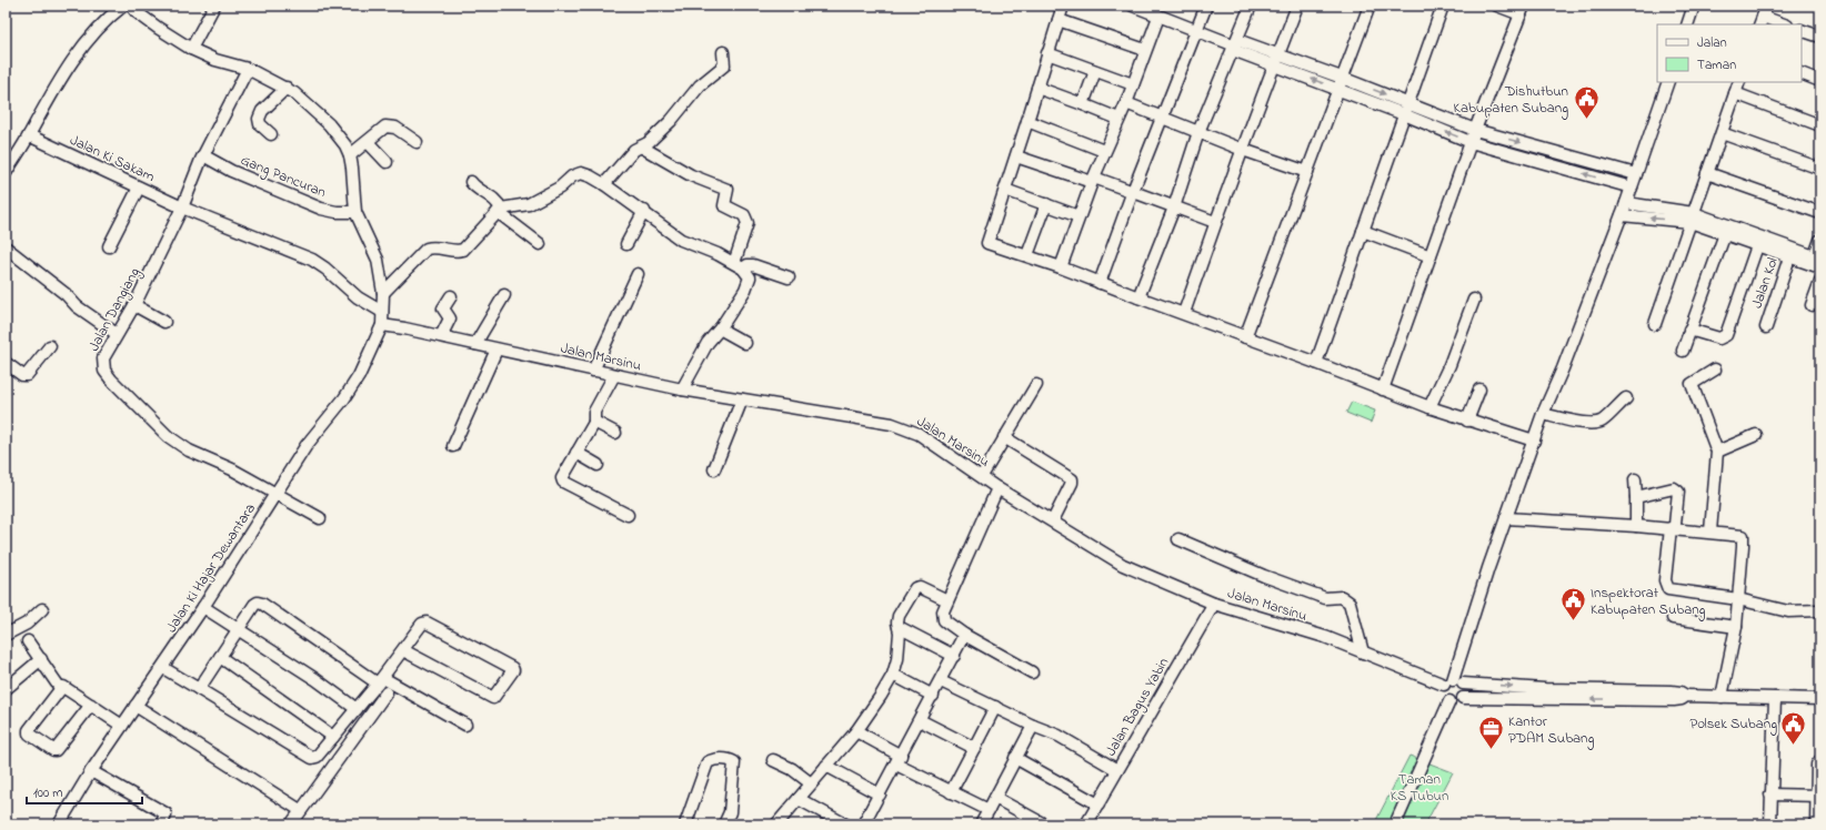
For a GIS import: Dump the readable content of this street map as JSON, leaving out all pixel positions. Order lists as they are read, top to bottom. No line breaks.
{"streets":{"street":["Jalan Ki Sakam","Gang Pancuran","Jalan Kol","Jalan Dangiang","Jalan Marsinu","Jalan Ki Hajar Dewantara","Jalan Bagus Yabin"]},"crossings":[["Jalan Ki Sakam","Jalan Dangiang"],["Gang Pancuran","Jalan Dangiang"],["Jalan Dangiang","Jalan Ki Hajar Dewantara"],["Jalan Marsinu","Jalan Ki Hajar Dewantara"],["Jalan Marsinu","Jalan Bagus Yabin"]],"parks":["Taman KS Tubun"],"places":{"public building":["Dishutbun Kabupaten Subang","Inspektorat Kabupaten Subang","Polsek Subang"],"office":["Kantor PDAM Subang"]},"legend":["Jalan","Taman"],"scale_bar":"100 m"}
